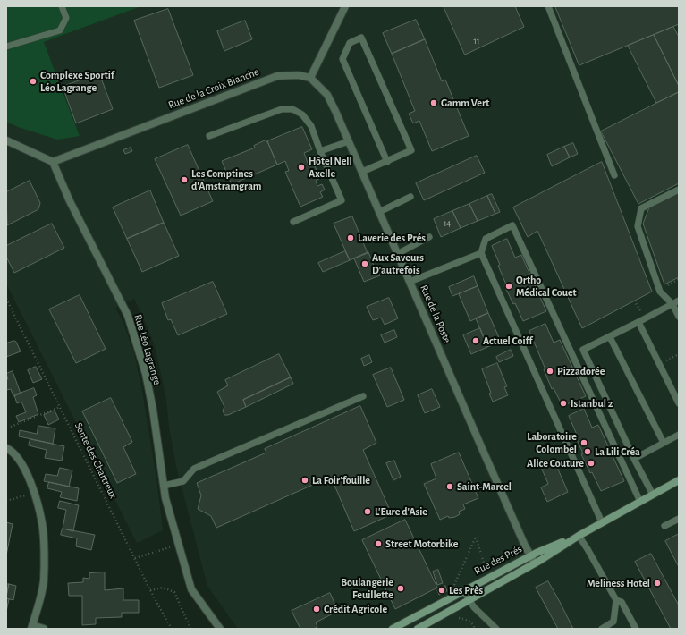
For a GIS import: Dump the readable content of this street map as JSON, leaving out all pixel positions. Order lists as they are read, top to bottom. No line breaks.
{"streets":{"main road":["Rue des Prés"],"street":["Rue de la Croix Blanche","Rue de la Poste","Rue Léo Lagrange"],"path":["Sente des Chartreux"]},"crossings":[["Rue de la Croix Blanche","Rue de la Poste"],["Rue de la Croix Blanche","Rue Léo Lagrange"],["Rue de la Poste","Rue des Prés"]],"places":["Complexe Sportif Léo Lagrange","Gamm Vert","Hôtel Nell Axelle","Les Comptines d'Amstramgram","Laverie des Prés","Aux Saveurs D'autrefois","Ortho Médical Couet","Actuel Coiff","Pizzadorée","Istanbul 2","Laboratoire Colombel","La Lili Créa","Alice Couture","La Foir'fouille","Saint-Marcel","L'Eure d'Asie","Street Motorbike","Meliness Hotel","Boulangerie Feuillette","Les Près","Crédit Agricole"],"house_numbers":["11","14"]}
